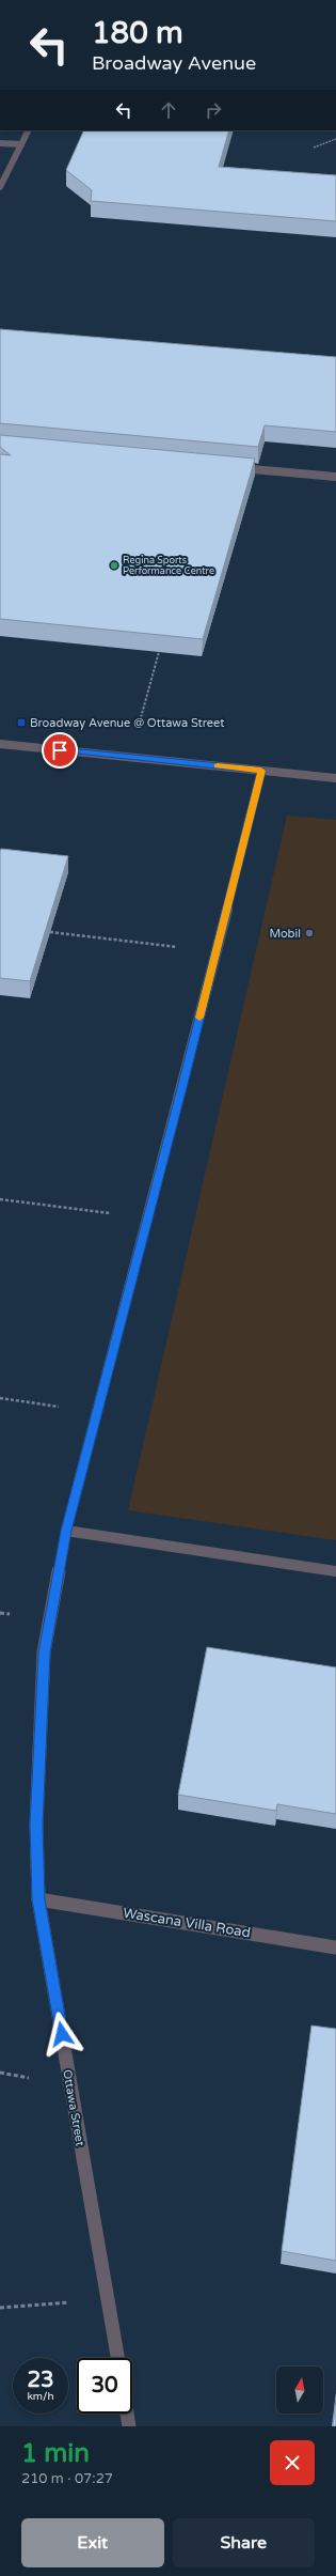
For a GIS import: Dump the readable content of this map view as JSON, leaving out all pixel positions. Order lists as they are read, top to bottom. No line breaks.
{"streets":{"street":["Wascana Villa Road","Ottawa Street"]},"crossings":[["Wascana Villa Road","Ottawa Street"]],"places":{"other":["Regina Sports Performance Centre","Mobil"],"transit":["Broadway Avenue @ Ottawa Street"]},"north":"top","page":{"turn":["180 m","Broadway Avenue"],"speed":"23 km/h","limit":"30","heading":["1 min","210 m · 07:27"],"buttons":["Exit","Share"]}}
